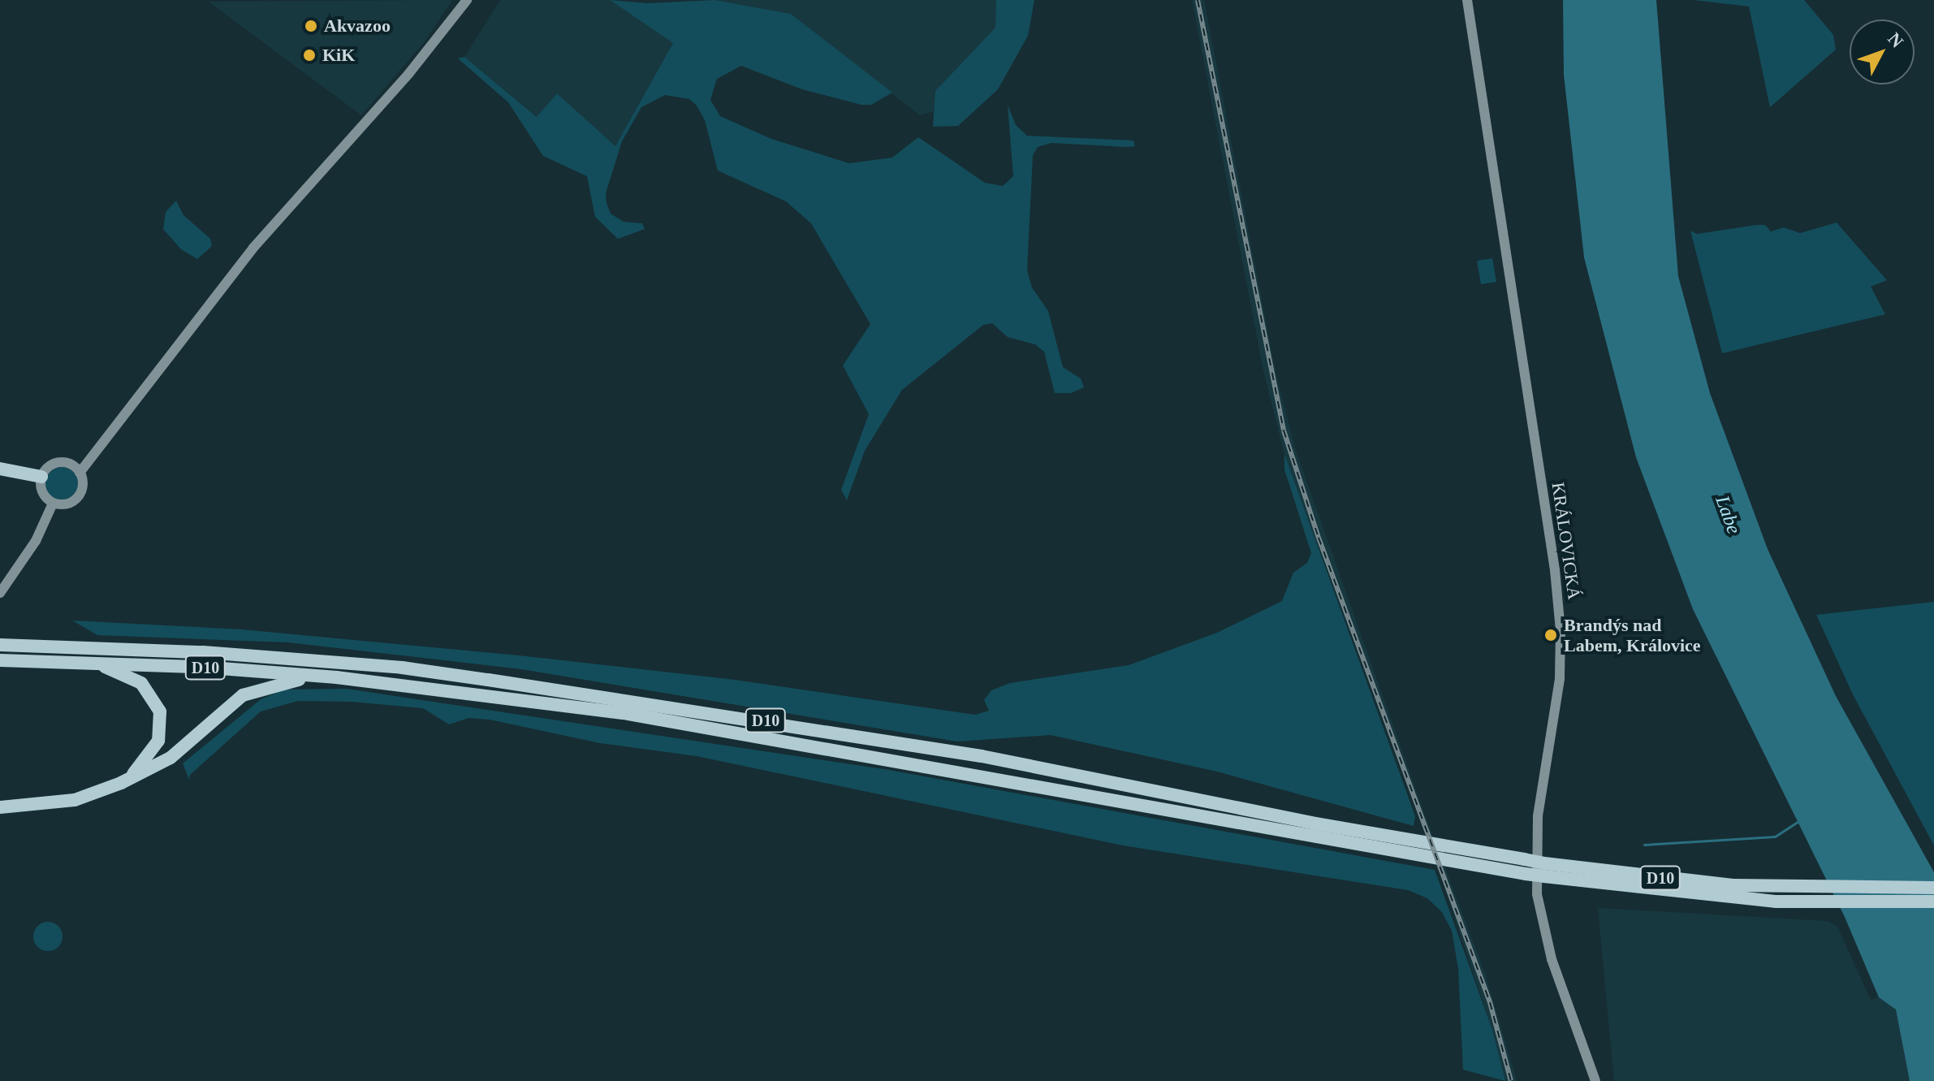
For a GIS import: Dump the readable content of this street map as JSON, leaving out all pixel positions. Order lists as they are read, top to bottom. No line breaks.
{"streets":{"highway":["D10"],"main road":["KRÁLOVICKÁ"]},"water":["Labe"],"places":["Akvazoo","KiK","Brandýs nad Labem, Královice"],"north":"top right"}
